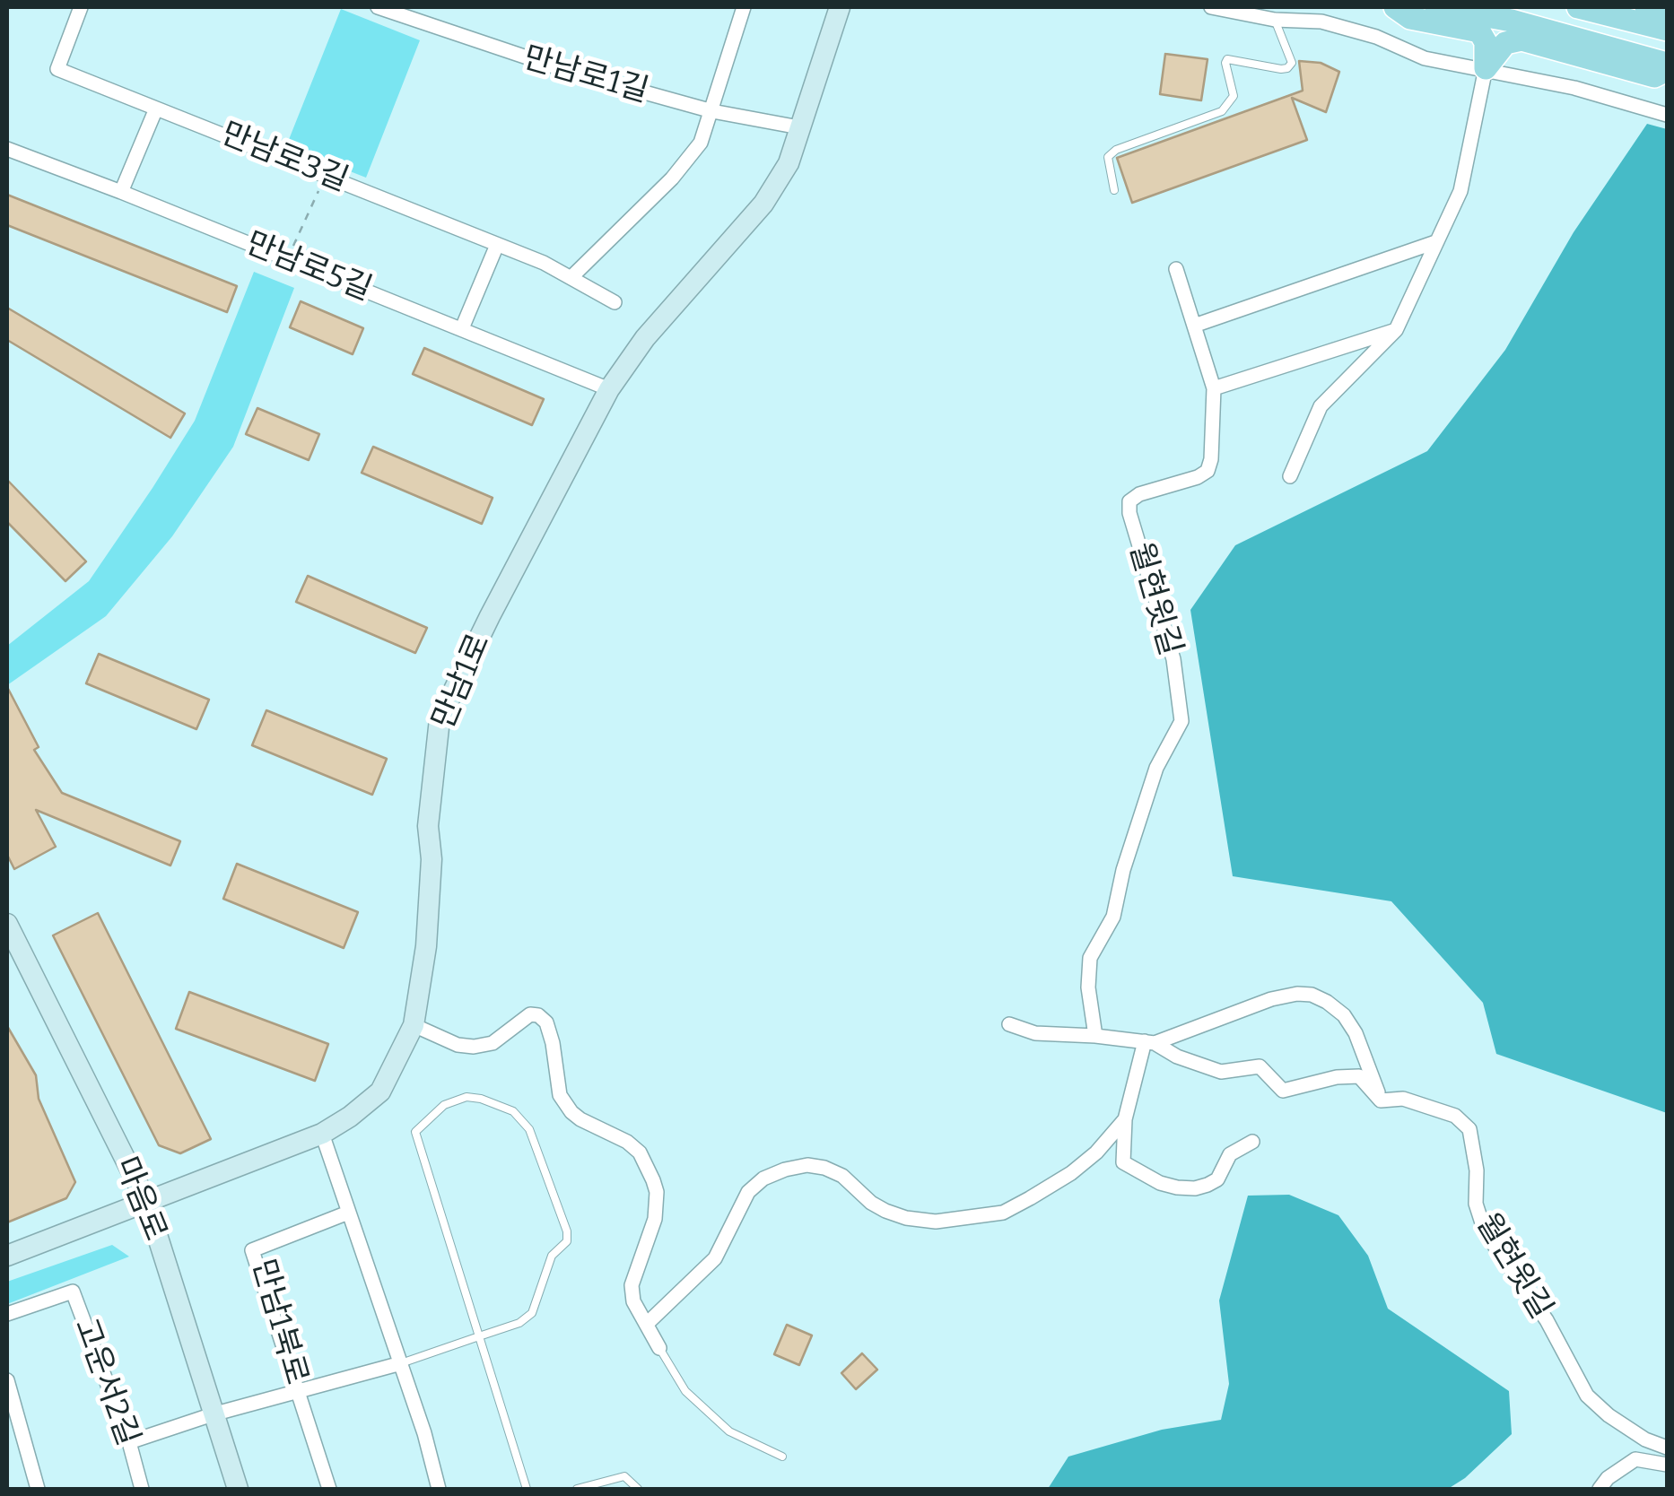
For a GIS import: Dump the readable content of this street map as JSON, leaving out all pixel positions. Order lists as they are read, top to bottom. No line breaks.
{"streets":{"street":["만남로1길","만남로3길","만남로5길","월현윗길","만남1로","마음로","만남1북로","고운서2길"]},"crossings":[["만남로1길","만남1로"],["만남로5길","만남1로"],["만남1로","마음로"]]}
